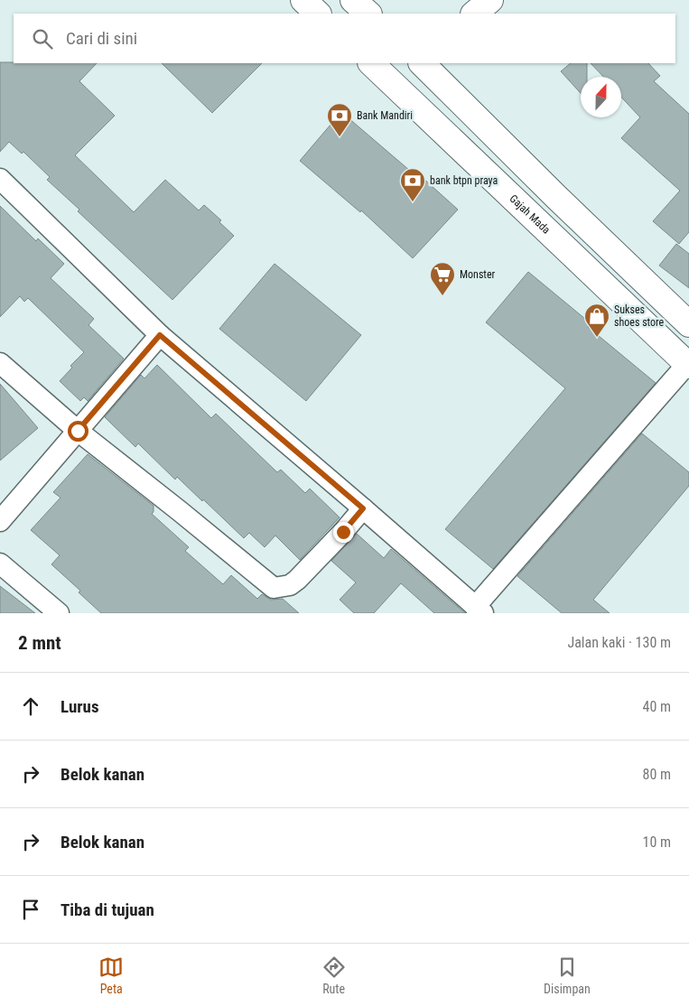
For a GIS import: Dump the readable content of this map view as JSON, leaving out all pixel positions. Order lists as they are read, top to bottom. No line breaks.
{"streets":{"main road":["Gajah Mada"]},"places":{"bank":["Bank Mandiri","bank btpn praya"],"supermarket":["Monster"],"shop":["Sukses shoes store"]},"north":"top","page":{"search":"Cari di sini","heading":["2 mnt","Jalan kaki · 130 m"],"list":[["Lurus","40 m"],["Belok kanan","80 m"],["Belok kanan","10 m"],"Tiba di tujuan"],"nav":["Peta","Rute","Disimpan"]}}
